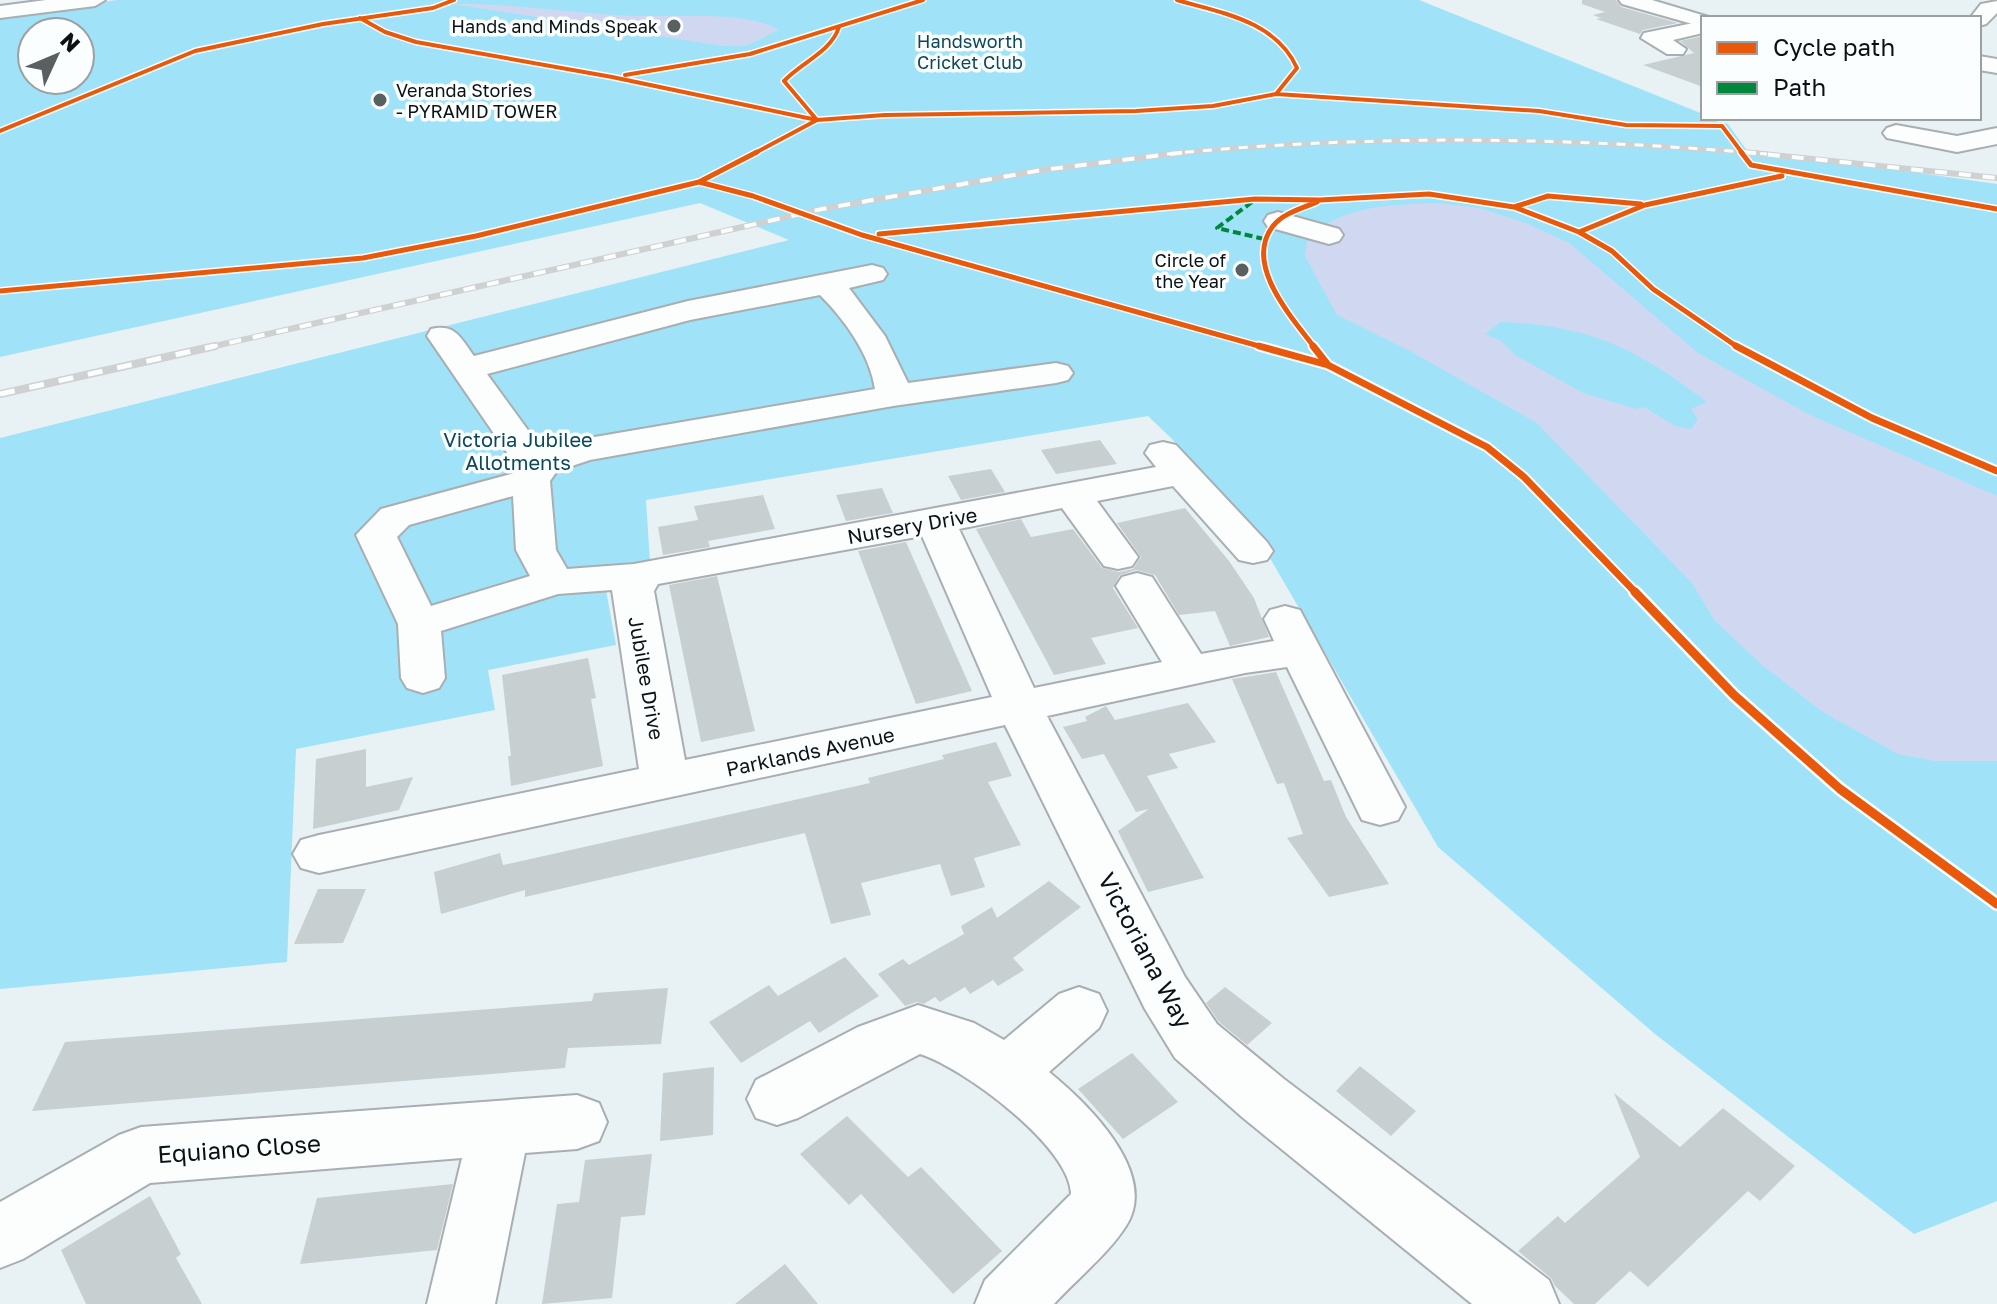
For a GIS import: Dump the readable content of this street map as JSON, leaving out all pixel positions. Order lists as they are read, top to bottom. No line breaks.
{"streets":{"street":["Nursery Drive","Jubilee Drive","Parklands Avenue","Victoriana Way","Equiano Close"]},"crossings":[["Nursery Drive","Jubilee Drive"],["Nursery Drive","Victoriana Way"],["Jubilee Drive","Parklands Avenue"],["Parklands Avenue","Victoriana Way"]],"parks":["Handsworth Cricket Club","Victoria Jubilee Allotments"],"places":["Hands and Minds Speak","Veranda Stories - PYRAMID TOWER","Circle of the Year"],"legend":["Cycle path","Path"],"north":"top right"}
